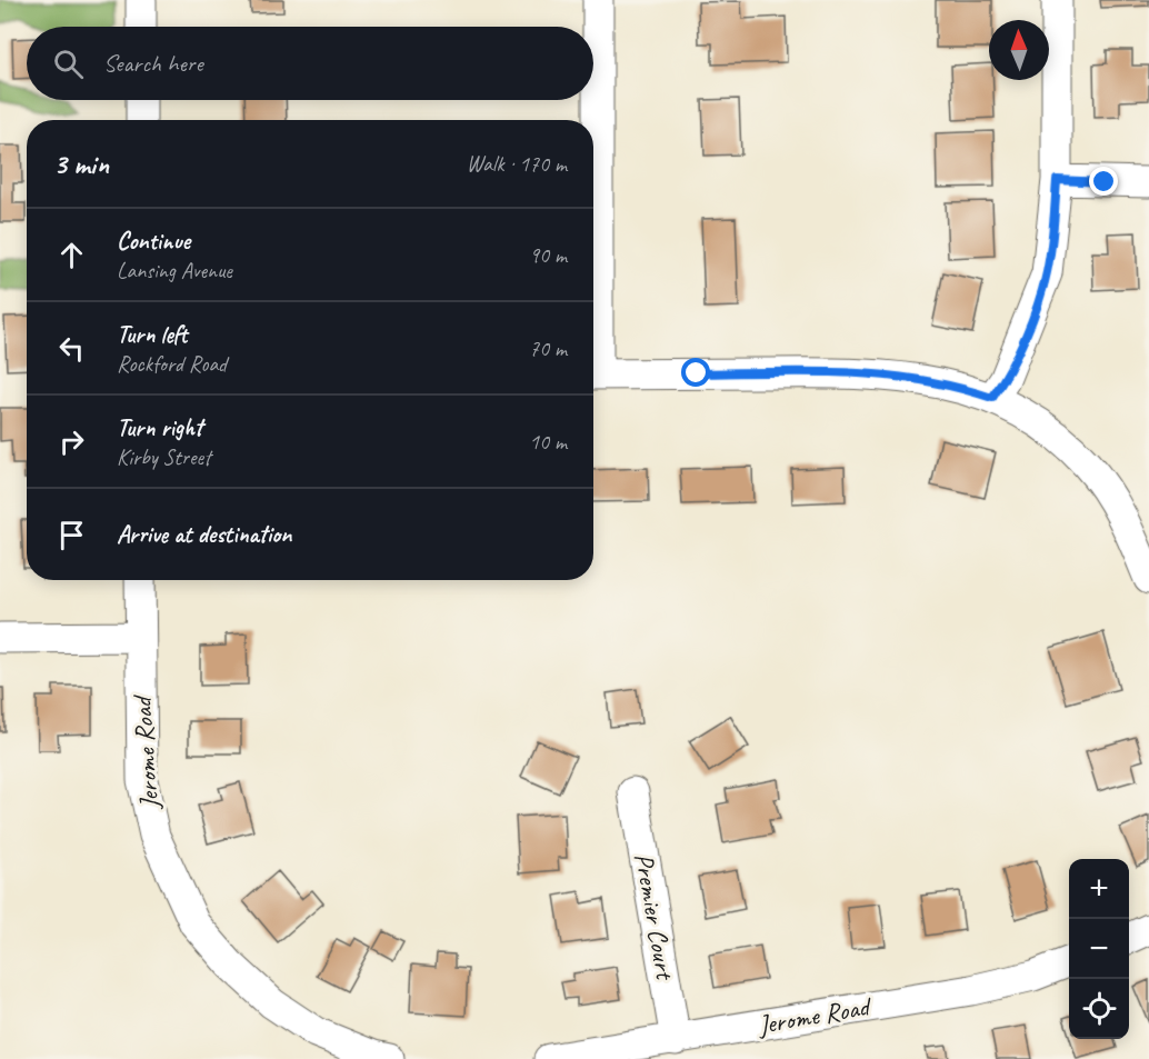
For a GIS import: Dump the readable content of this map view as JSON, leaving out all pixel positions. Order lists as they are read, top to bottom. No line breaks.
{"streets":{"street":["Jerome Road","Premier Court"]},"crossings":[["Jerome Road","Premier Court"]],"north":"top","page":{"search":"Search here","heading":["3 min","Walk · 170 m"],"list":[["Continue","Lansing Avenue","90 m"],["Turn left","Rockford Road","70 m"],["Turn right","Kirby Street","10 m"],"Arrive at destination"],"map_buttons":["+","−"]}}
